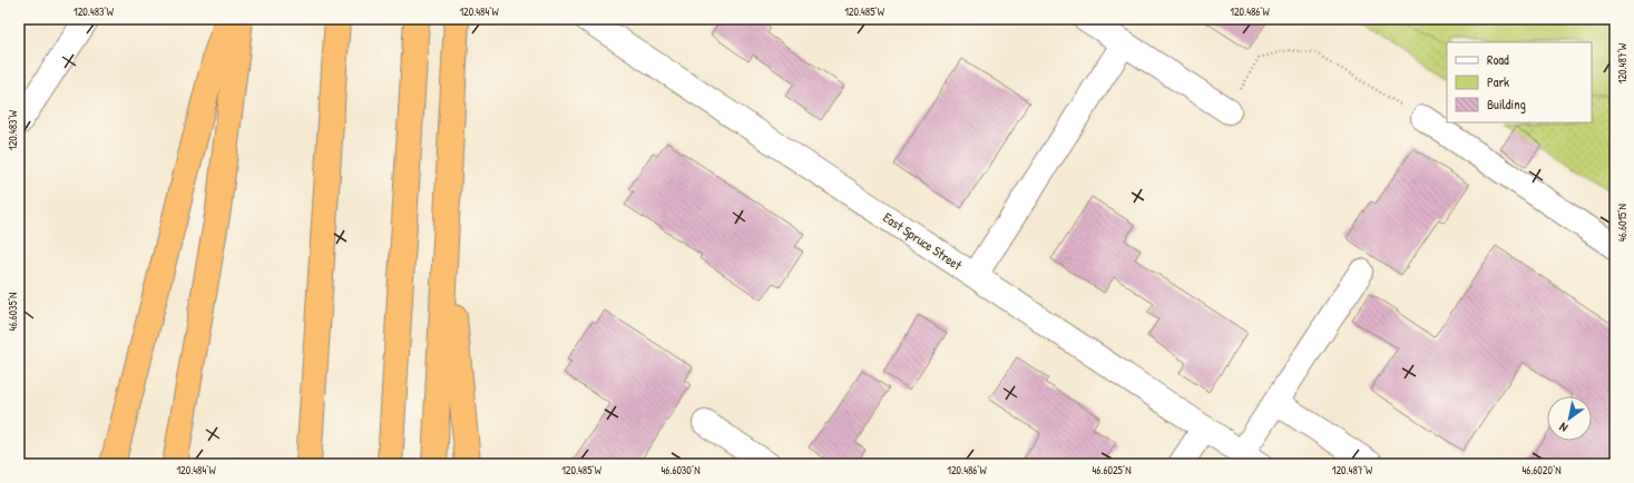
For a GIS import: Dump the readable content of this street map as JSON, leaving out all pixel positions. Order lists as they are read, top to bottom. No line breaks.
{"streets":{"street":["East Spruce Street"]},"legend":["Road","Park","Building"],"north":"bottom left","coordinates":["120.483°W","120.484°W","120.485°W","120.486°W","120.487°W","46.6015°N","46.6035°N","46.6030°N","46.6025°N","46.6020°N"]}
